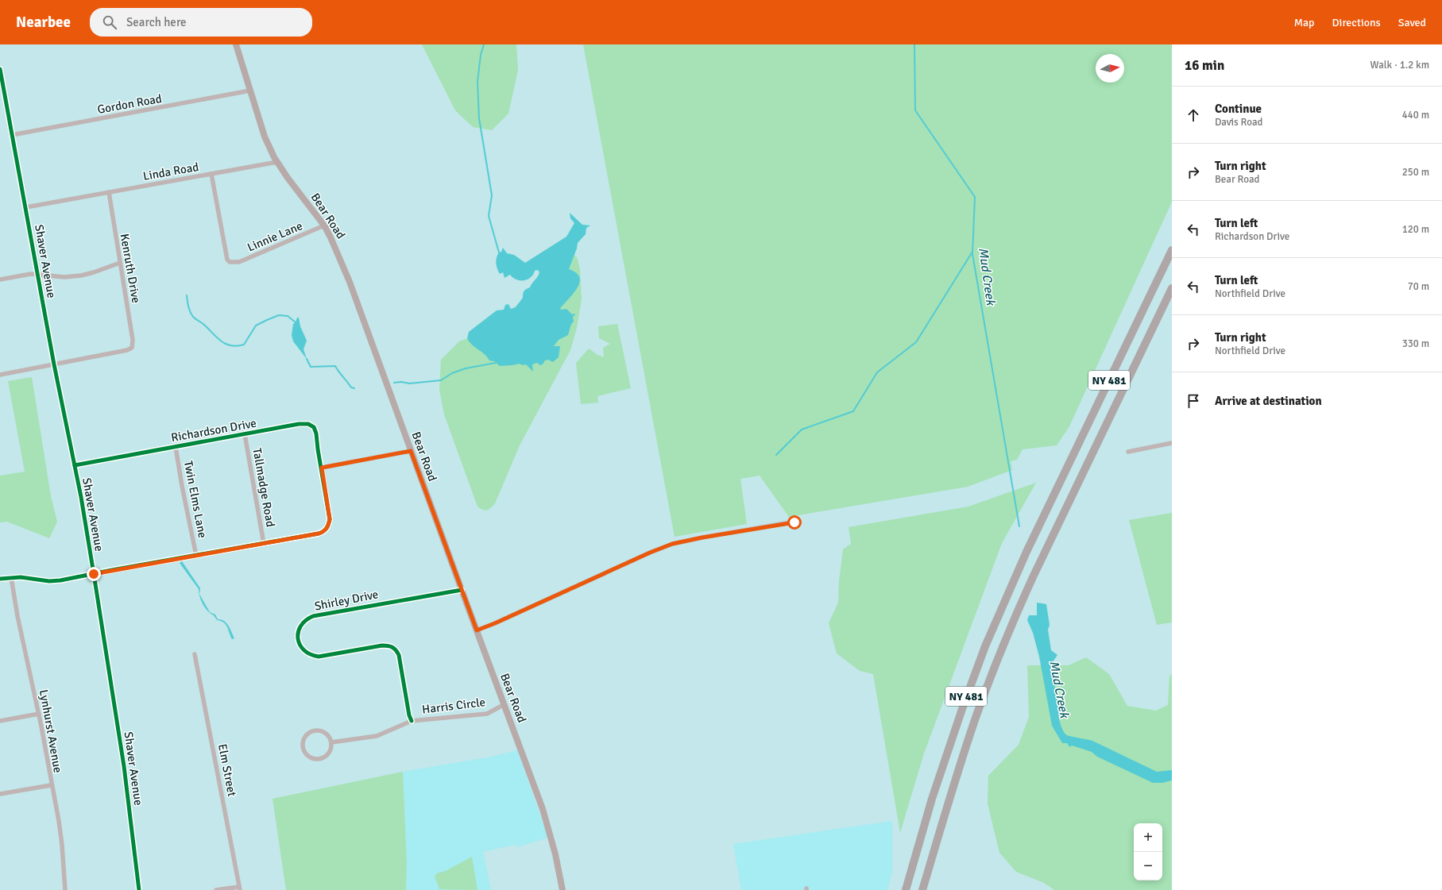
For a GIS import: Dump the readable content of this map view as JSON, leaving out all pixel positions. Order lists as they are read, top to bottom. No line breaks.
{"streets":{"highway":["NY 481"],"main road":["Bear Road"],"street":["Gordon Road","Linda Road","Linnie Lane","Shaver Avenue","Kenruth Drive","Richardson Drive","Tallmadge Road","Twin Elms Lane","Shirley Drive","Harris Circle","Lynhurst Avenue","Elm Street"]},"crossings":[["Gordon Road","Bear Road"],["Gordon Road","Shaver Avenue"],["Linda Road","Bear Road"],["Linda Road","Linnie Lane"],["Linda Road","Shaver Avenue"],["Linda Road","Kenruth Drive"],["Bear Road","Linnie Lane"],["Bear Road","Shirley Drive"],["Bear Road","Harris Circle"],["Shaver Avenue","Kenruth Drive"],["Shaver Avenue","Richardson Drive"],["Richardson Drive","Tallmadge Road"],["Richardson Drive","Twin Elms Lane"],["Shirley Drive","Harris Circle"]],"water":["Mud Creek"],"north":"right","page":{"header":"Nearbee","search":"Search here","nav":["Map","Directions","Saved"],"heading":["16 min","Walk · 1.2 km"],"list":[["Continue","Davis Road","440 m"],["Turn right","Bear Road","250 m"],["Turn left","Richardson Drive","120 m"],["Turn left","Northfield Drive","70 m"],["Turn right","Northfield Drive","330 m"],"Arrive at destination"],"map_buttons":["+","−"]}}
